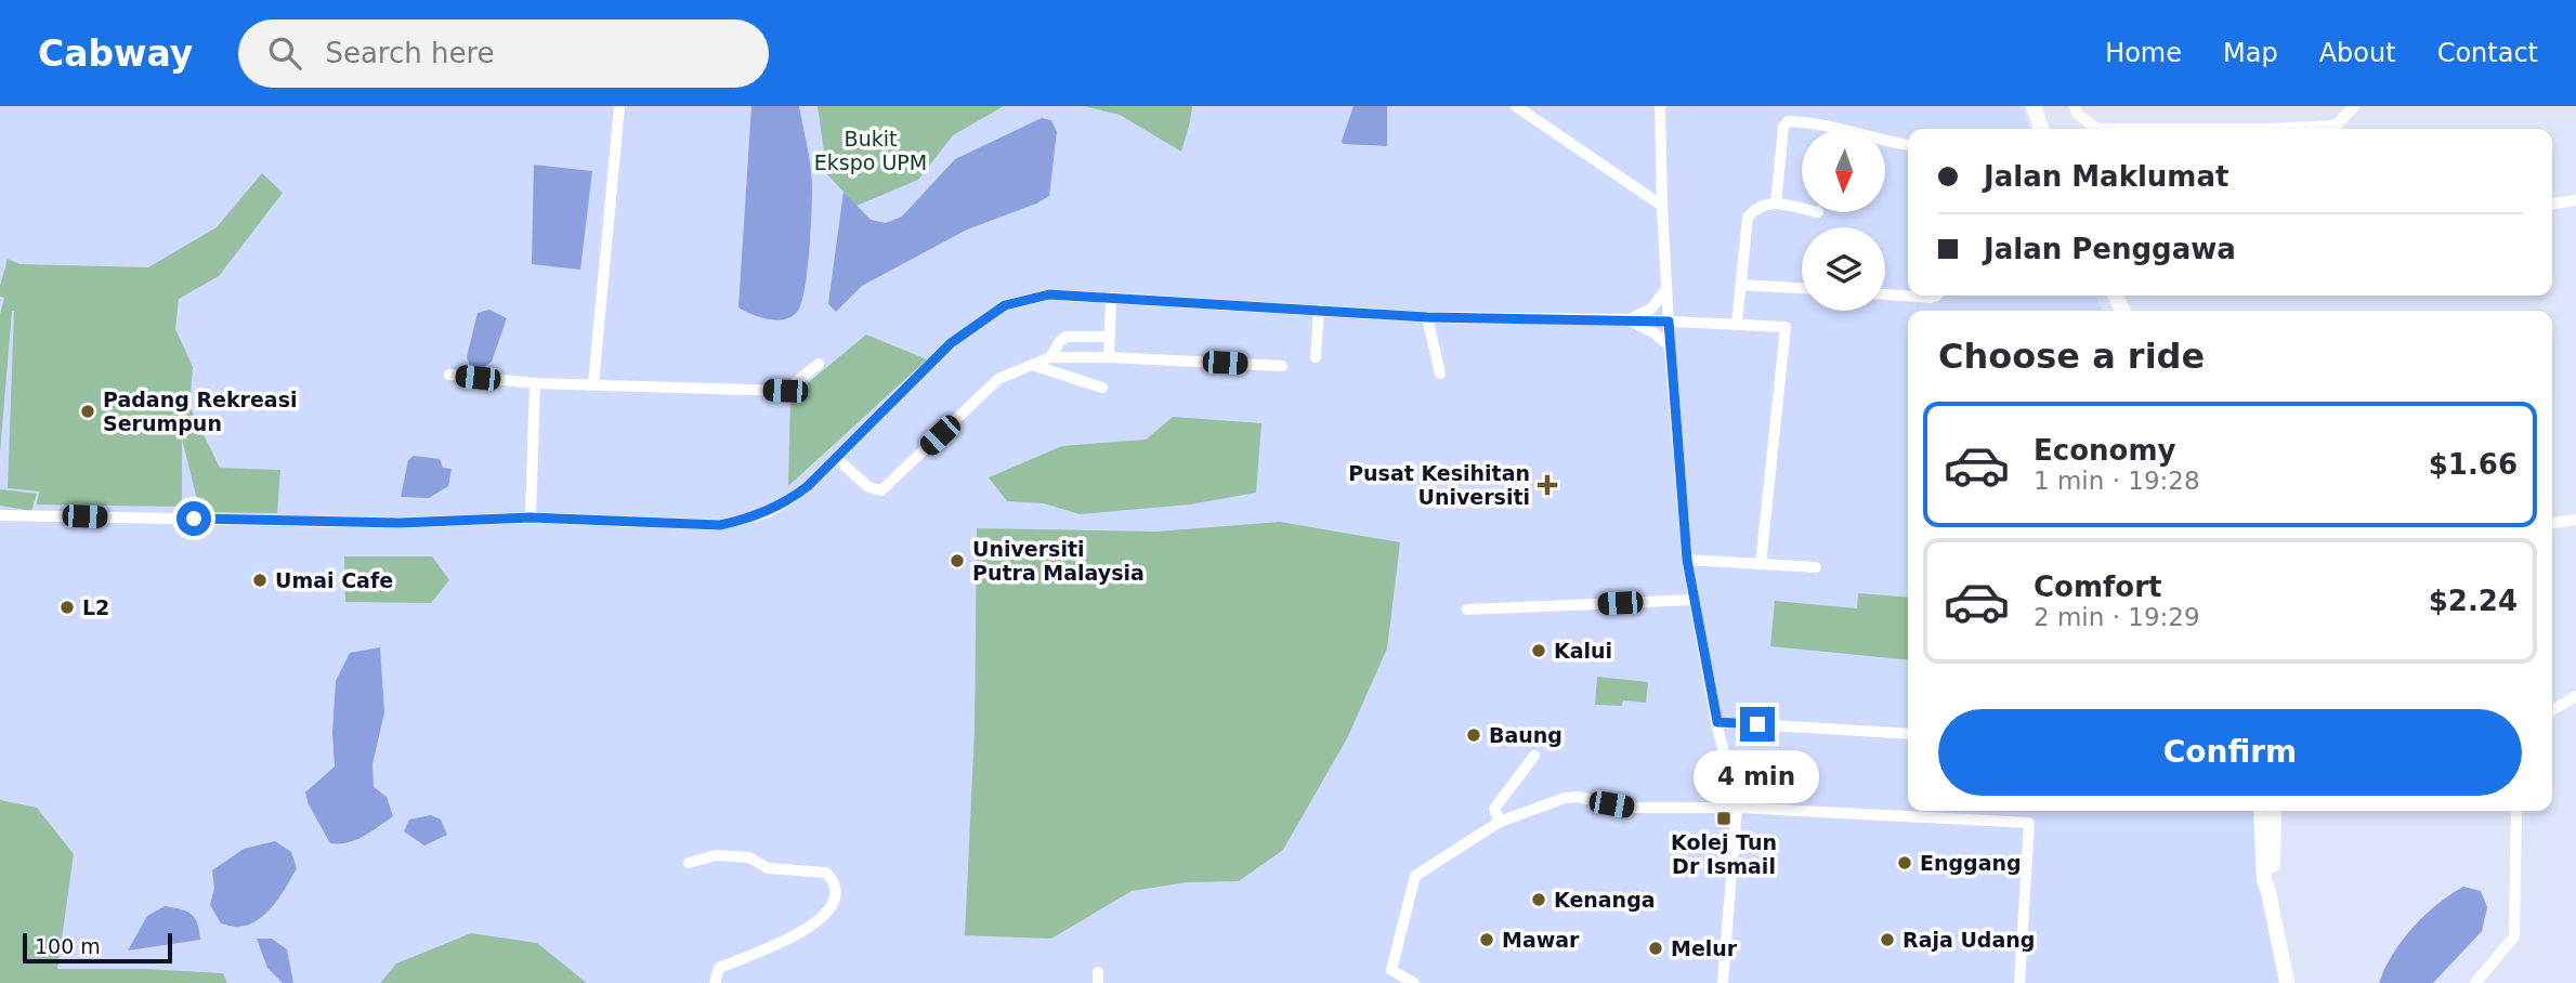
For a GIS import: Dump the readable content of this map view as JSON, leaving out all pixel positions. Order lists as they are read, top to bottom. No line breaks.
{"parks":["Bukit Ekspo UPM"],"places":{"other":["Padang Rekreasi Serumpun","Universiti Putra Malaysia","Umai Cafe","L2","Kalui","Baung","Enggang","Kenanga","Mawar","Raja Udang","Melur"],"health":["Pusat Kesihitan Universiti"],"transit":["Kolej Tun Dr Ismail"]},"scale_bar":"100 m","north":"bottom","page":{"header":"Cabway","search":"Search here","nav":["Home","Map","About","Contact"],"banner":["Jalan Maklumat","Jalan Penggawa"],"heading":"Choose a ride","list":[{"name":"Economy","note":"1 min · 19:28","value":"$1.66"},{"name":"Comfort","note":"2 min · 19:29","value":"$2.24"}],"buttons":"Confirm","bubble":"4 min","scale":"100 m"}}
